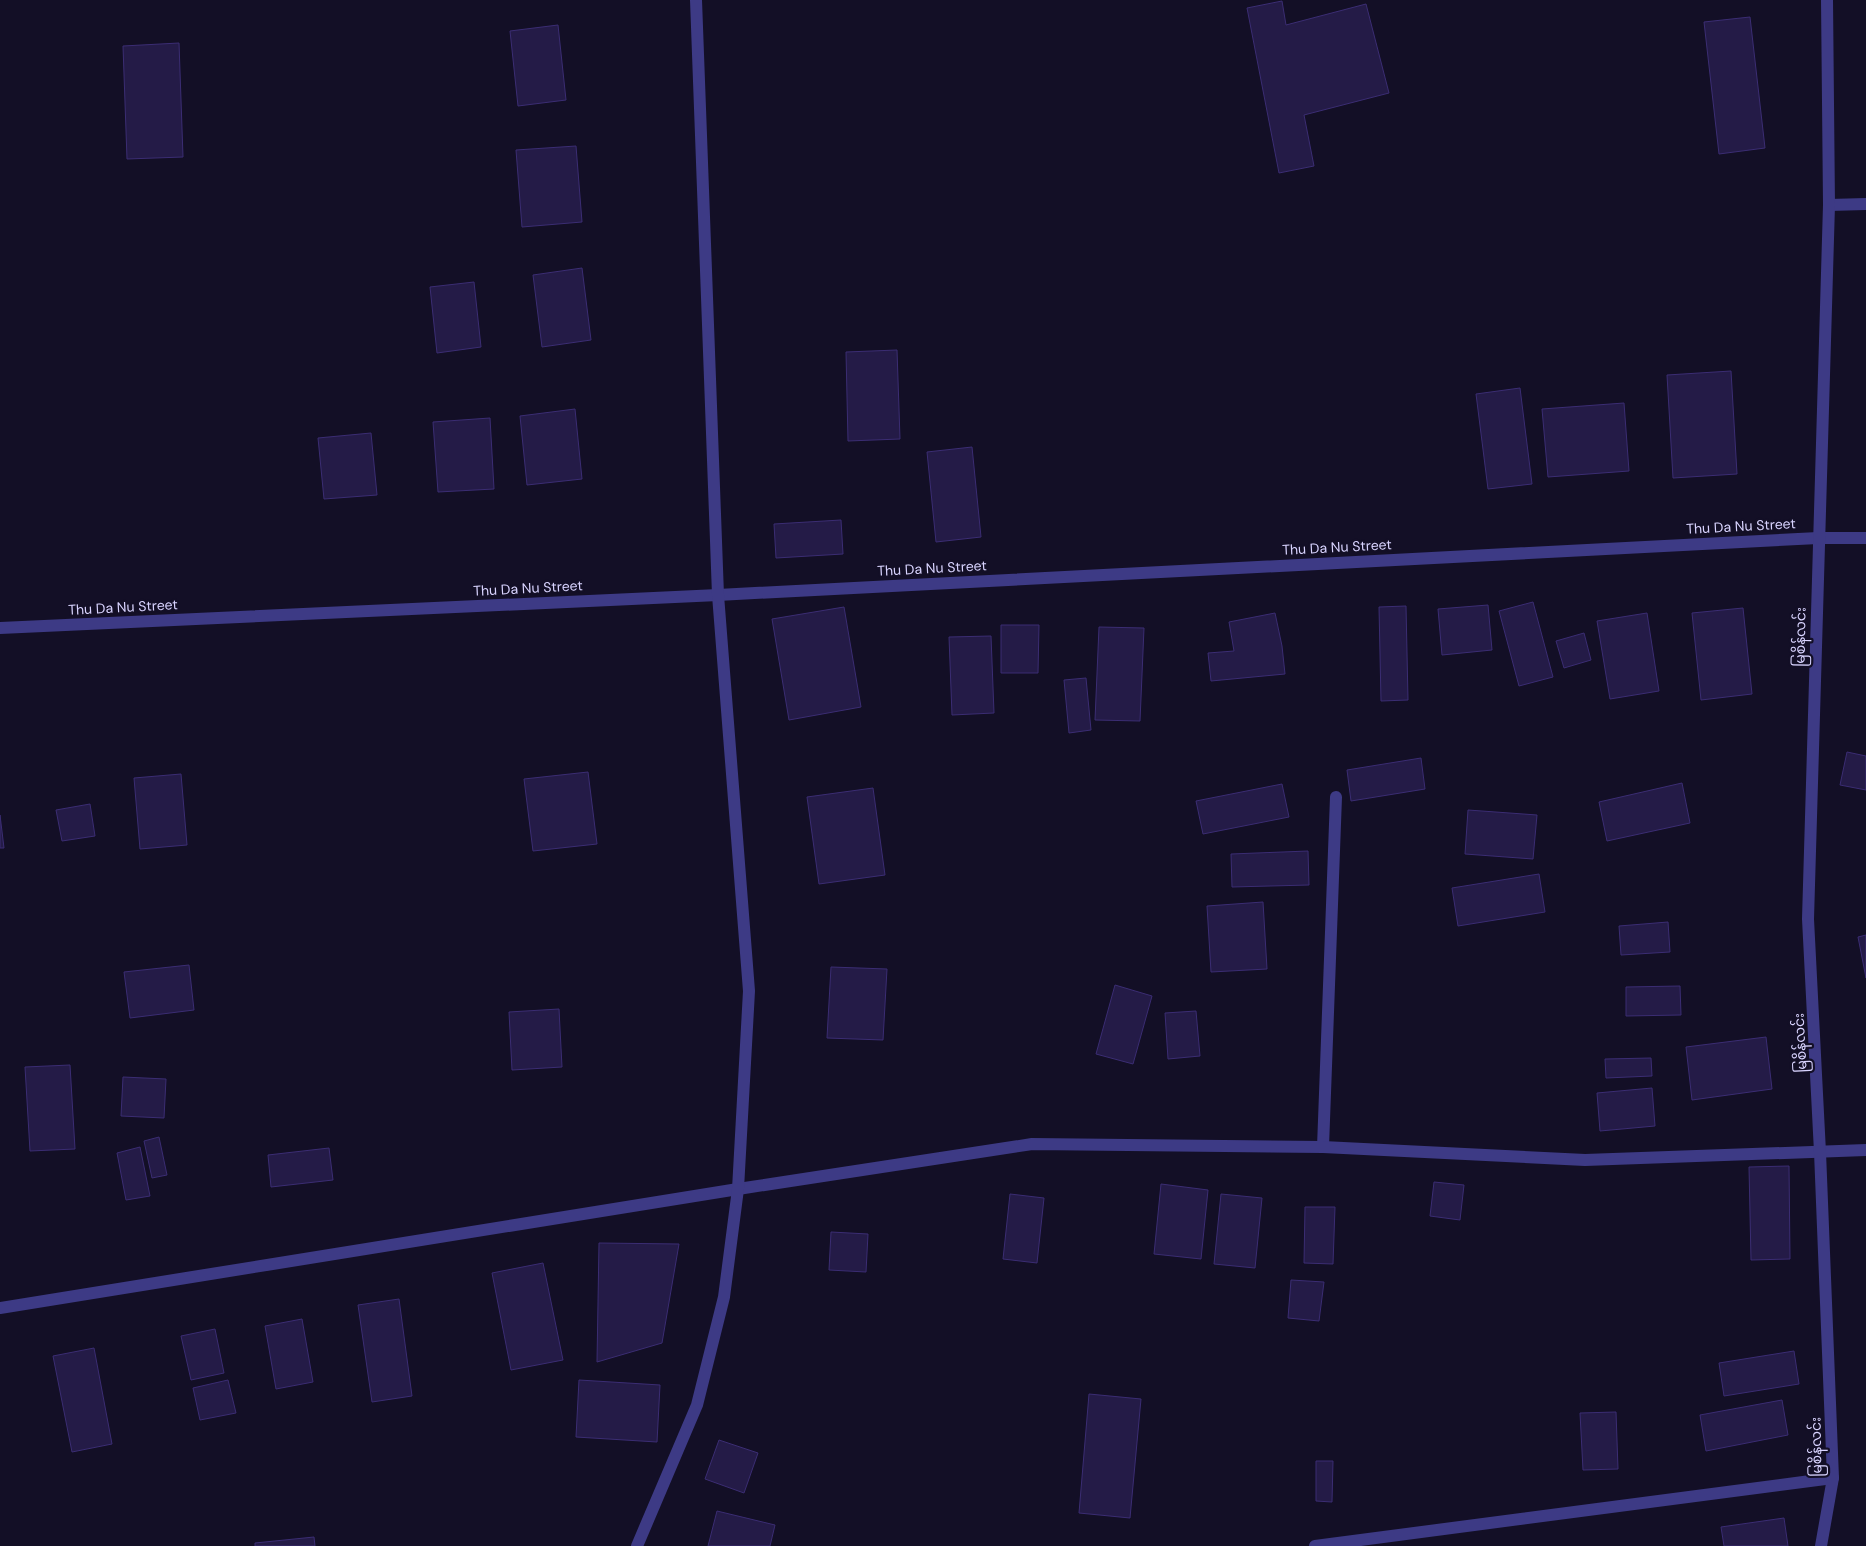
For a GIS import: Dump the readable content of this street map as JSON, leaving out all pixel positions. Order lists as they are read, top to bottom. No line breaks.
{"streets":{"street":["Thu Da Nu Street","မြစိန်လင်း"]},"crossings":[["Thu Da Nu Street","မြစိန်လင်း"]]}
